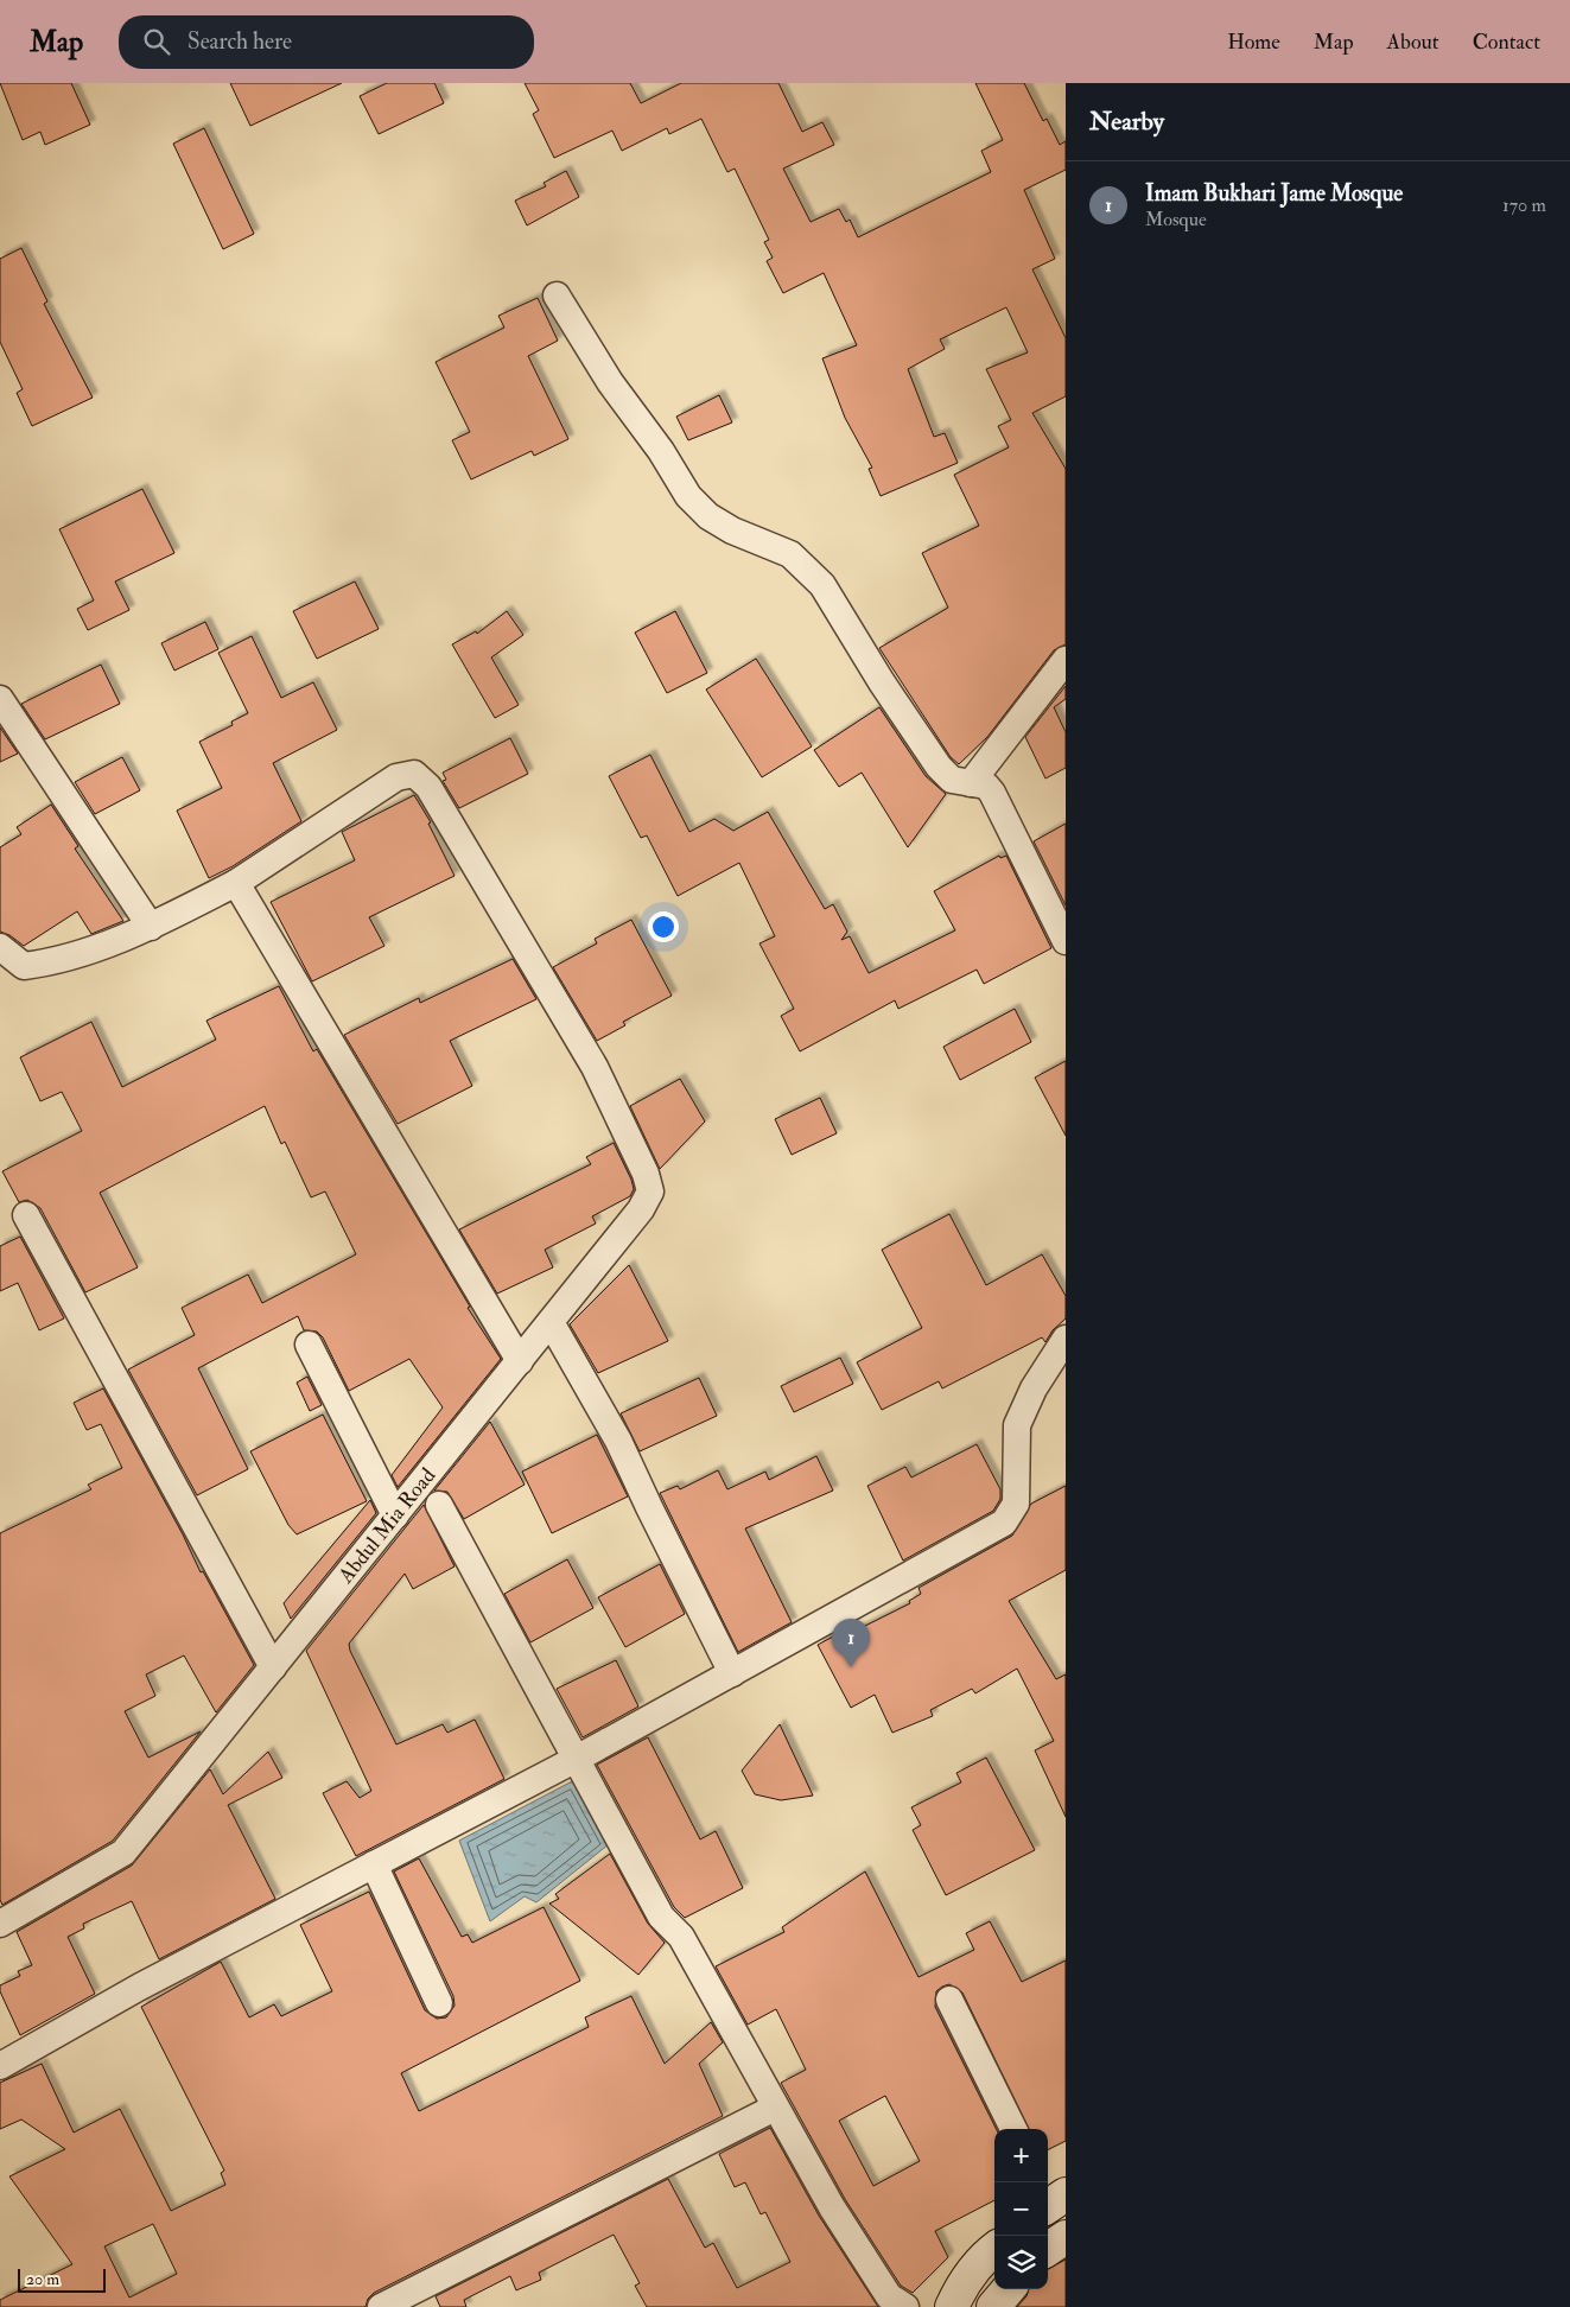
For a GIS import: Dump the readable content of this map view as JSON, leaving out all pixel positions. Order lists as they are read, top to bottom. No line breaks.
{"streets":{"street":["Abdul Mia Road"]},"scale_bar":"20 m","page":{"header":"Map","search":"Search here","nav":["Home","Map","About","Contact"],"heading":"Nearby","list":[{"mark":"1","name":"Imam Bukhari Jame Mosque","note":"Mosque","value":"170 m"}],"pins":"1","map_buttons":["+","−"],"scale":"20 m"}}
